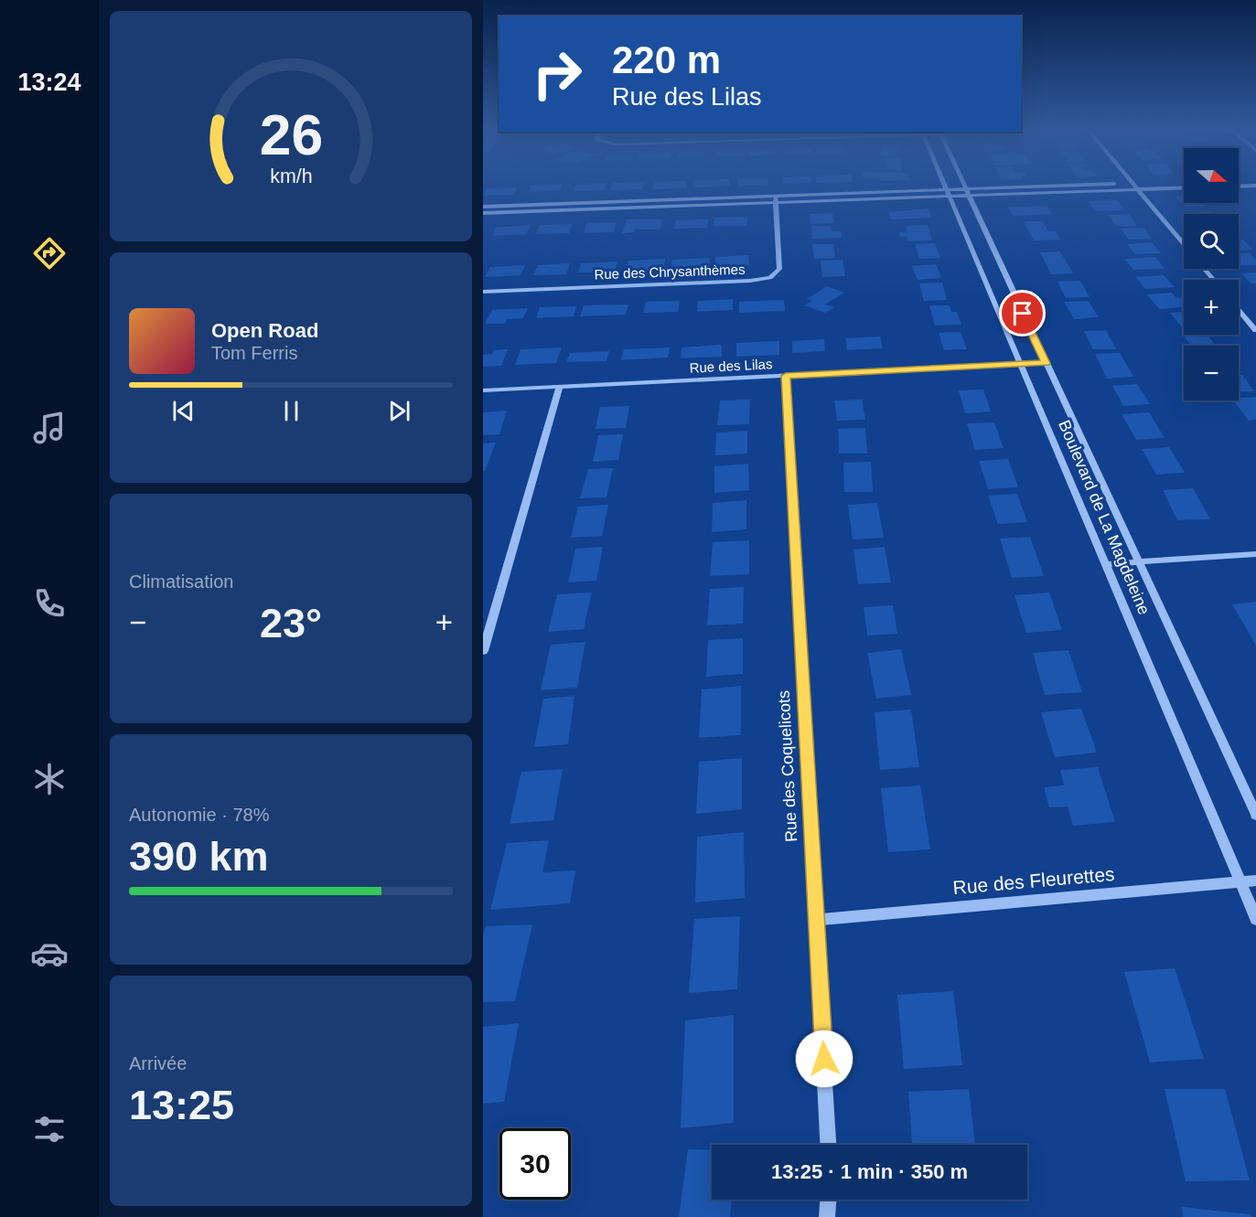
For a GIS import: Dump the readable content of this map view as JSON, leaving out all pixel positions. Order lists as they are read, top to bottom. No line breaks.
{"streets":{"street":["Rue des Chrysanthèmes","Rue des Lilas","Boulevard de La Magdeleine","Rue des Coquelicots","Rue des Fleurettes"]},"crossings":[["Rue des Lilas","Boulevard de La Magdeleine"],["Rue des Lilas","Rue des Coquelicots"],["Boulevard de La Magdeleine","Rue des Fleurettes"],["Rue des Coquelicots","Rue des Fleurettes"]],"north":"right","page":{"tabs":"13:24","turn":["220 m","Rue des Lilas"],"map_buttons":["+","−"],"song":["Open Road","Tom Ferris"],"tile":["Climatisation",["Autonomie · 78%","390 km"],["Arrivée","13:25"]],"heat":["−","23°","+"],"limit":"30","trip":"13:25 · 1 min · 350 m","gauge":["26","km/h"]}}
